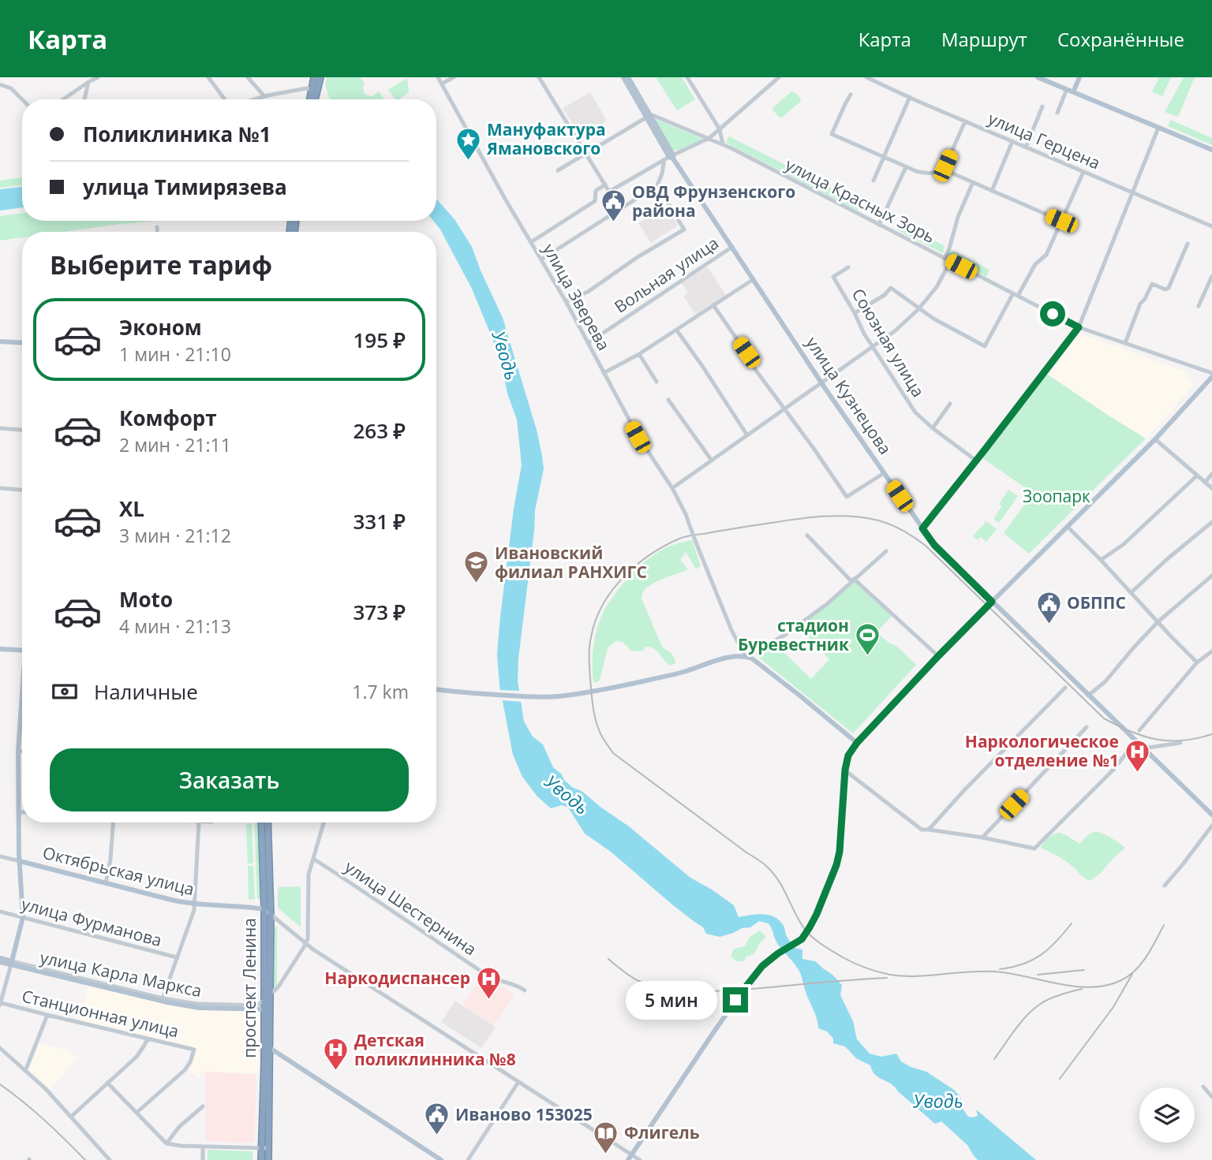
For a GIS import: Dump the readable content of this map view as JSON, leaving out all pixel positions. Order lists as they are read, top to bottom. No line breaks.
{"streets":{"highway":["проспект Ленина"],"main road":["улица Кузнецова","Октябрьская улица","улица Карла Маркса"],"street":["улица Герцена","улица Красных Зорь","Вольная улица","улица Зверева","Союзная улица","улица Шестернина","улица Фурманова","Станционная улица"]},"crossings":[["улица Красных Зорь","улица Кузнецова"],["Вольная улица","улица Зверева"],["Вольная улица","улица Кузнецова"],["Октябрьская улица","проспект Ленина"],["улица Карла Маркса","проспект Ленина"]],"water":["Уводь"],"parks":["Зоопарк"],"places":{"place":["Мануфактура Ямановского"],"public building":["ОВД Фрунзенского района","ОБППС","Иваново 153025"],"school or university":["Ивановский филиал РАНХИГС"],"sports":["стадион Буревестник"],"hospital":["Наркологическое отделение №1","Наркодиспансер","Детская поликлинника №8"],"library":["Флигель"]},"page":{"header":"Карта","nav":["Карта","Маршрут","Сохранённые"],"banner":["Поликлиника №1","улица Тимирязева"],"heading":"Выберите тариф","list":[{"name":"Эконом","note":"1 мин · 21:10","value":"195 ₽"},{"name":"Комфорт","note":"2 мин · 21:11","value":"263 ₽"},{"name":"XL","note":"3 мин · 21:12","value":"331 ₽"},{"name":"Moto","note":"4 мин · 21:13","value":"373 ₽"}],"pay":["Наличные","1.7 km"],"buttons":"Заказать","bubble":"5 мин"}}
